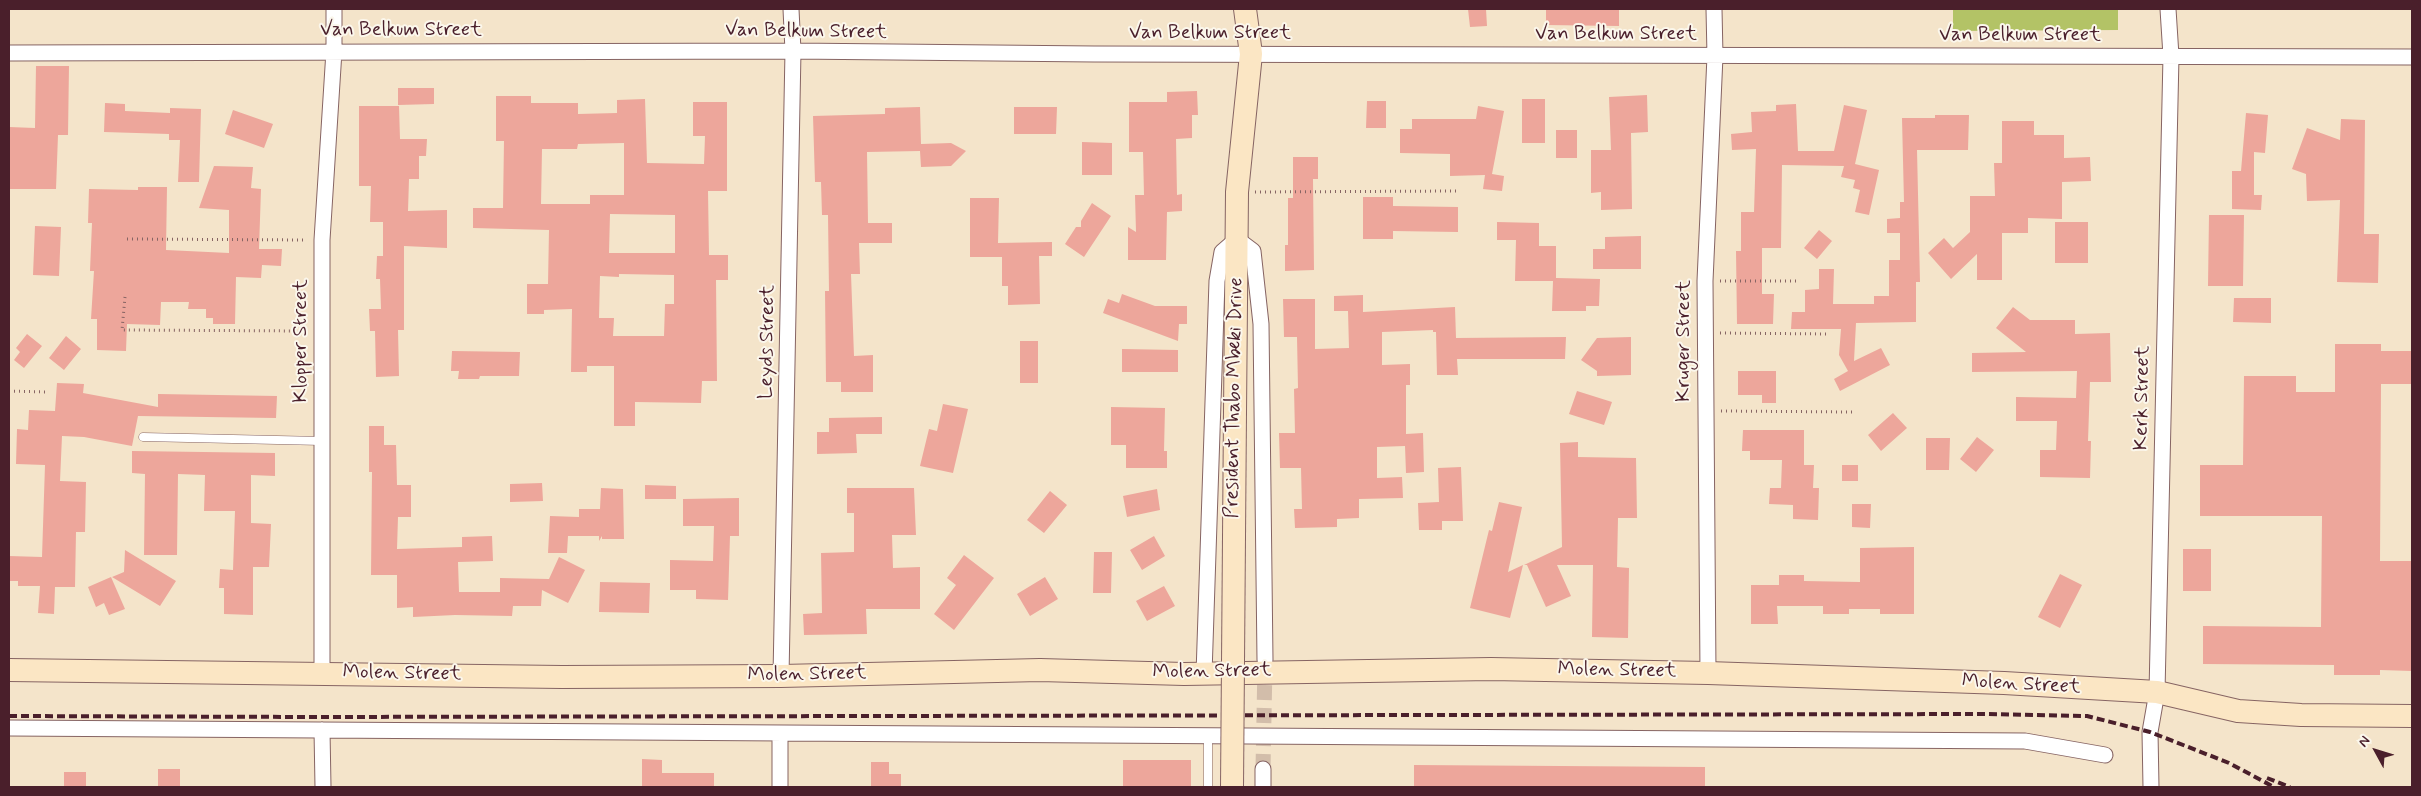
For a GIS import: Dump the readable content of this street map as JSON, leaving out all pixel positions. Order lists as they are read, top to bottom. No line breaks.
{"streets":{"street":["Van Belkum Street","Klopper Street","Kruger Street","Leyds Street","President Thabo Mbeki Drive","Kerk Street","Molen Street"]},"crossings":[["Van Belkum Street","Klopper Street"],["Van Belkum Street","Kruger Street"],["Van Belkum Street","Leyds Street"],["Van Belkum Street","President Thabo Mbeki Drive"],["Van Belkum Street","Kerk Street"],["Klopper Street","Molen Street"],["Kruger Street","Molen Street"],["Leyds Street","Molen Street"],["Kerk Street","Molen Street"]],"north":"top left"}
